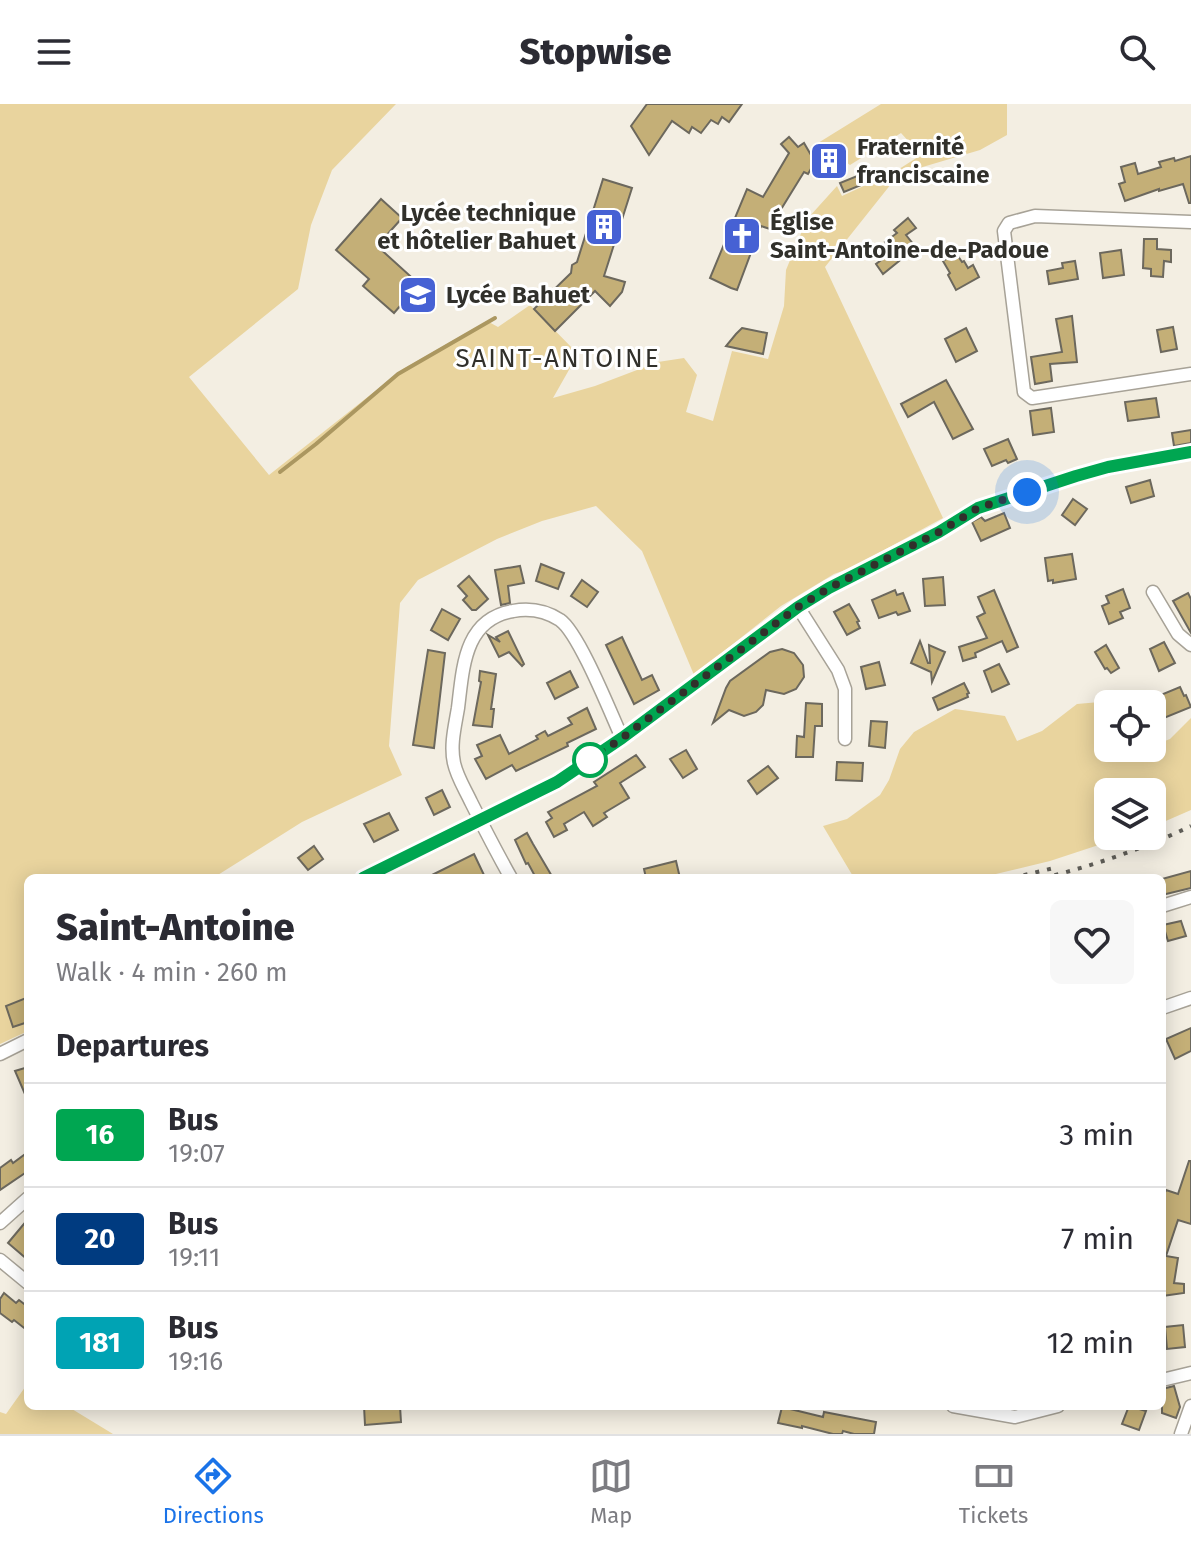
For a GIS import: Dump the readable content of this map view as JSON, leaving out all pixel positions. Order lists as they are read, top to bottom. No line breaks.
{"districts":["SAINT-ANTOINE"],"places":{"building":["Fraternité franciscaine","Lycée technique et hôtelier Bahuet"],"church":["Église Saint-Antoine-de-Padoue"],"school or university":["Lycée Bahuet"]},"lines":["bus line 16"],"page":{"header":"Stopwise","heading":[["Saint-Antoine","Walk · 4 min · 260 m"],"Departures"],"list":[{"mark":"16","name":"Bus","note":"19:07","value":"3 min"},{"mark":"20","name":"Bus","note":"19:11","value":"7 min"},{"mark":"181","name":"Bus","note":"19:16","value":"12 min"}],"tabs":["Directions","Map","Tickets"]}}
